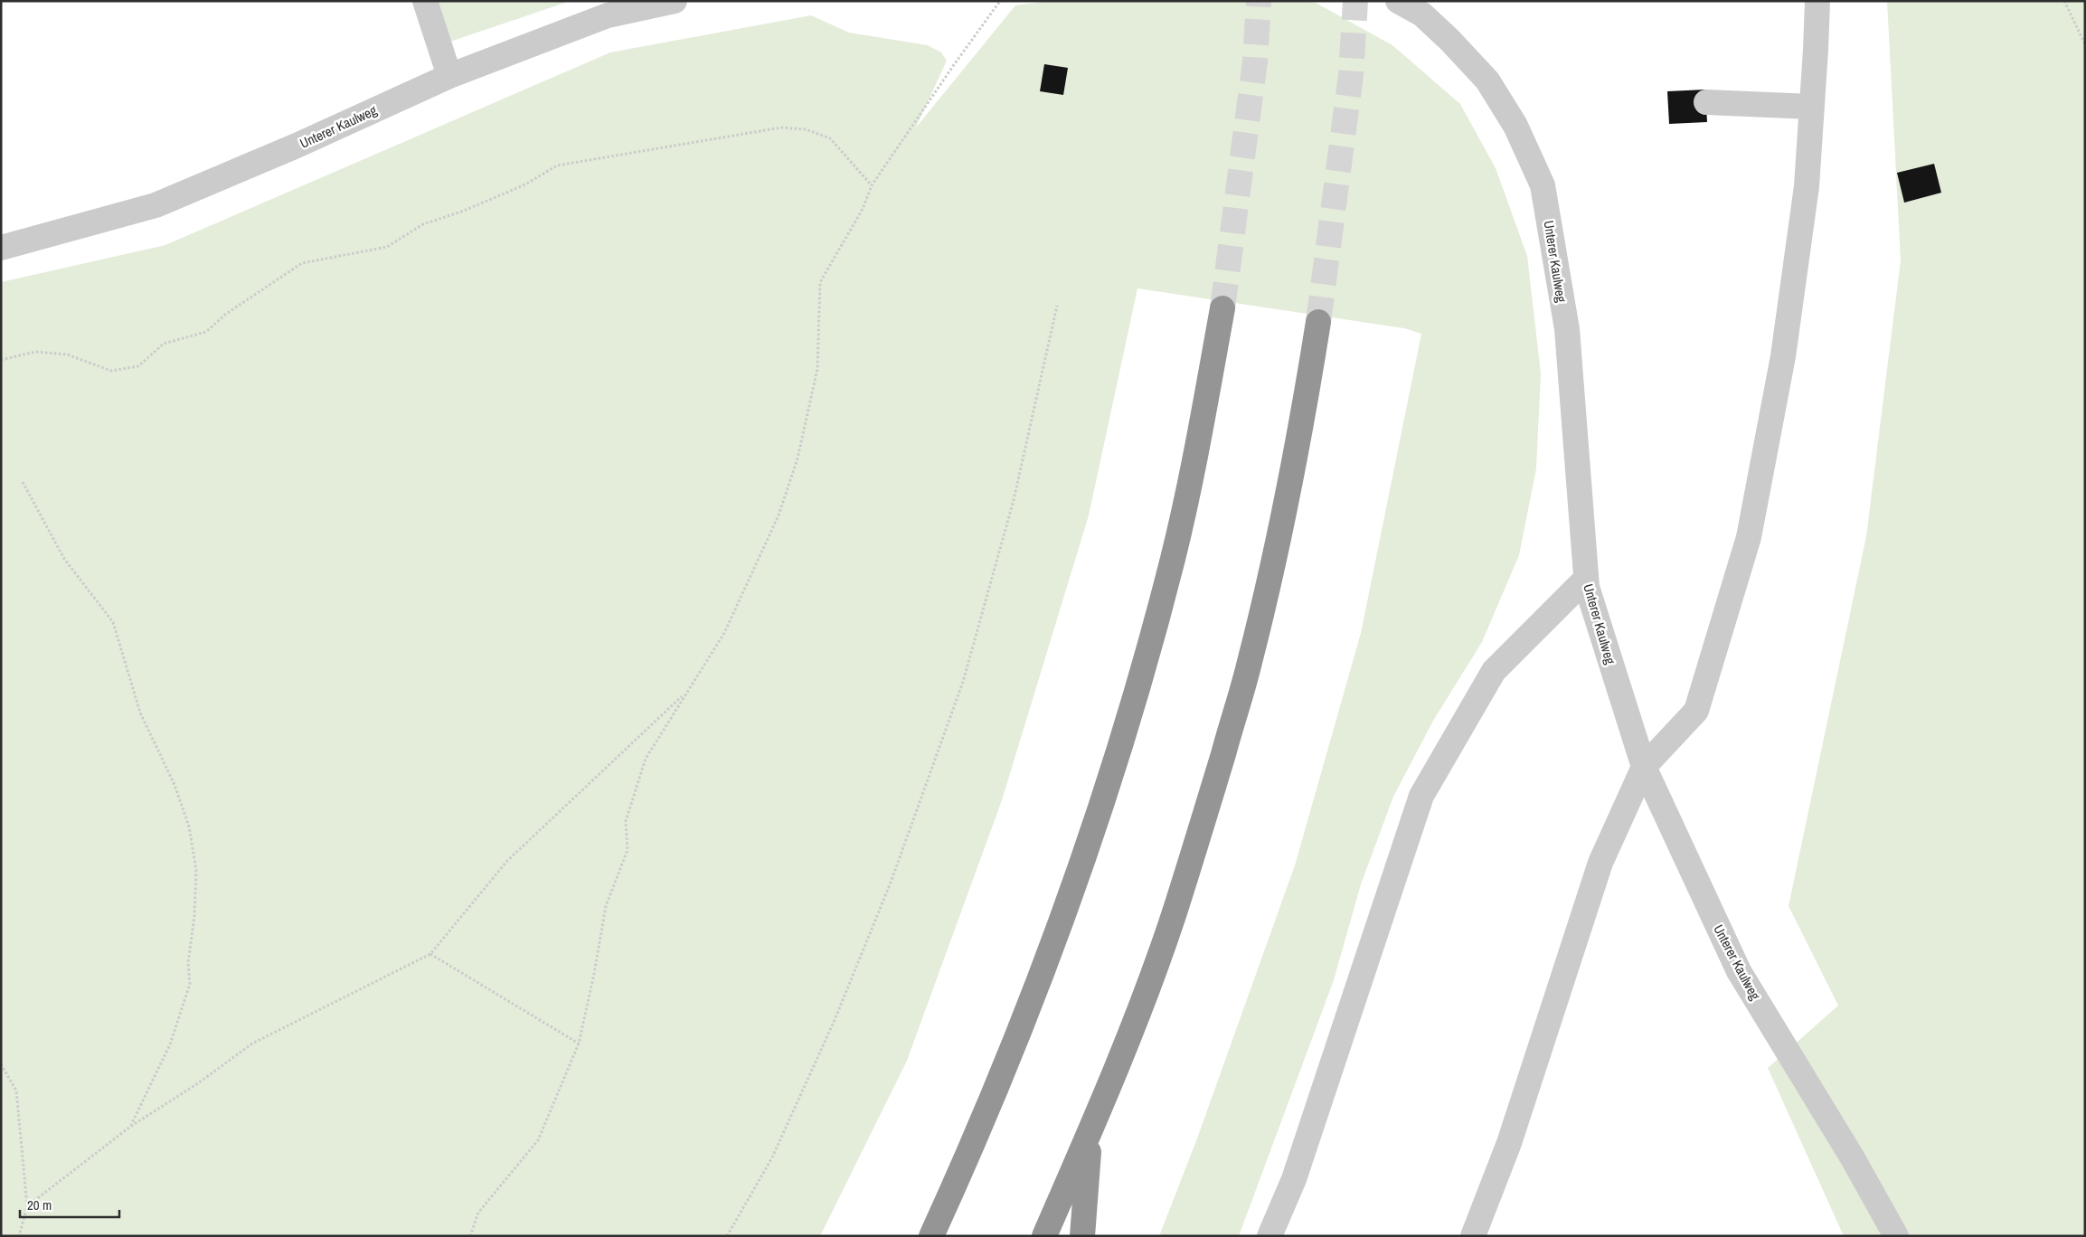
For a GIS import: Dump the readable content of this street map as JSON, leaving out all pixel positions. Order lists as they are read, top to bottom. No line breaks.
{"streets":{"street":["Unterer Kaulweg"]},"scale_bar":"20 m"}
